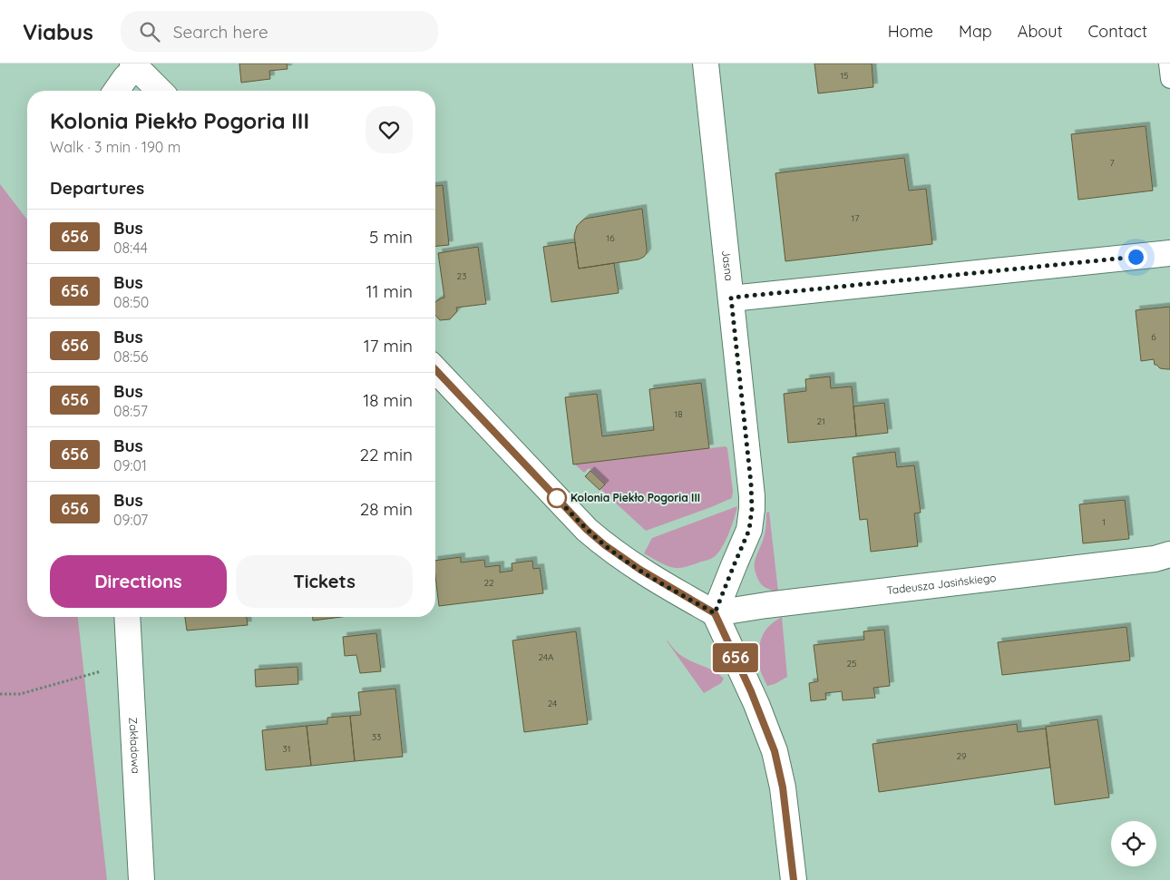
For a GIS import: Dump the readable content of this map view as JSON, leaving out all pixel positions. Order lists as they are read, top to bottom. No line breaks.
{"streets":{"street":["Jasna","Tadeusza Jasińskiego","Zakładowa"]},"crossings":[["Jasna","Tadeusza Jasińskiego"]],"places":["Kolonia Piekło Pogoria III"],"lines":["bus line 656"],"house_numbers":["15","7","17","16","23","6","18","21","1","22","24A","25","24","33","31","29"],"page":{"header":"Viabus","search":"Search here","nav":["Home","Map","About","Contact"],"on_map":"656","heading":[["Kolonia Piekło Pogoria III","Walk · 3 min · 190 m"],"Departures"],"list":[{"mark":"656","name":"Bus","note":"08:44","value":"5 min"},{"mark":"656","name":"Bus","note":"08:50","value":"11 min"},{"mark":"656","name":"Bus","note":"08:56","value":"17 min"},{"mark":"656","name":"Bus","note":"08:57","value":"18 min"},{"mark":"656","name":"Bus","note":"09:01","value":"22 min"},{"mark":"656","name":"Bus","note":"09:07","value":"28 min"}],"buttons":["Directions","Tickets"]}}
